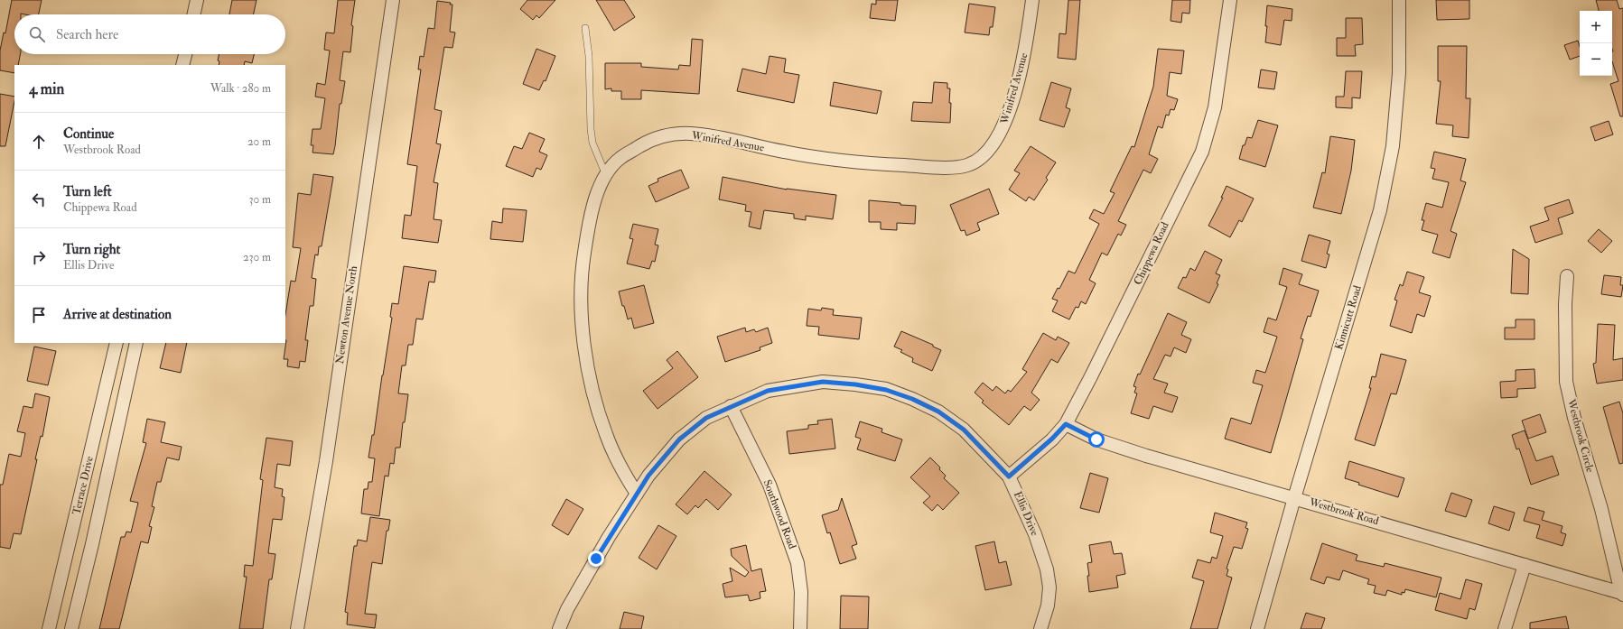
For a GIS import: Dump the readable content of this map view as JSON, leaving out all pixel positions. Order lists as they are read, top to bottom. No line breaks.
{"streets":{"street":["Winifred Avenue","Chippewa Road","Newton Avenue North","Kinnicutt Road","Westbrook Circle","Terrace Drive","Westbrook Road","Ellis Drive","Southwood Road"]},"crossings":[["Winifred Avenue","Ellis Drive"],["Chippewa Road","Westbrook Road"],["Chippewa Road","Ellis Drive"],["Kinnicutt Road","Westbrook Road"],["Westbrook Circle","Westbrook Road"],["Ellis Drive","Southwood Road"]],"page":{"map_buttons":["+","−"],"search":"Search here","heading":["4 min","Walk · 280 m"],"list":[["Continue","Westbrook Road","20 m"],["Turn left","Chippewa Road","30 m"],["Turn right","Ellis Drive","230 m"],"Arrive at destination"]}}
